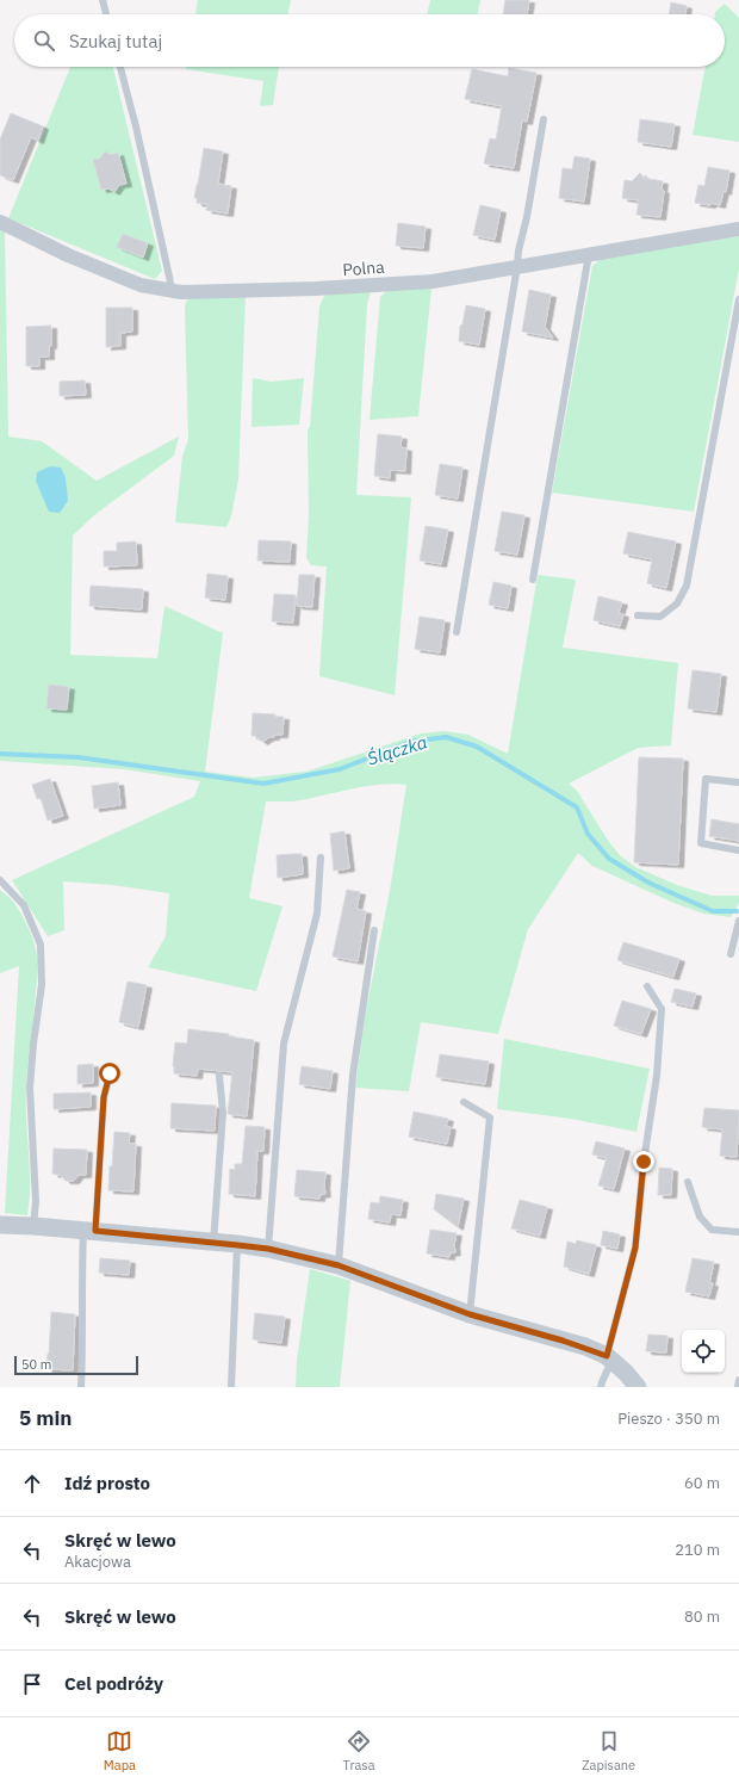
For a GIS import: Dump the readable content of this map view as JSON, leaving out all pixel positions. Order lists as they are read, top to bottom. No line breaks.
{"streets":{"street":["Polna"]},"water":["Ślączka"],"scale_bar":"50 m","page":{"search":"Szukaj tutaj","scale":"50 m","heading":["5 min","Pieszo · 350 m"],"list":[["Idź prosto","60 m"],["Skręć w lewo","Akacjowa","210 m"],["Skręć w lewo","80 m"],"Cel podróży"],"nav":["Mapa","Trasa","Zapisane"]}}
